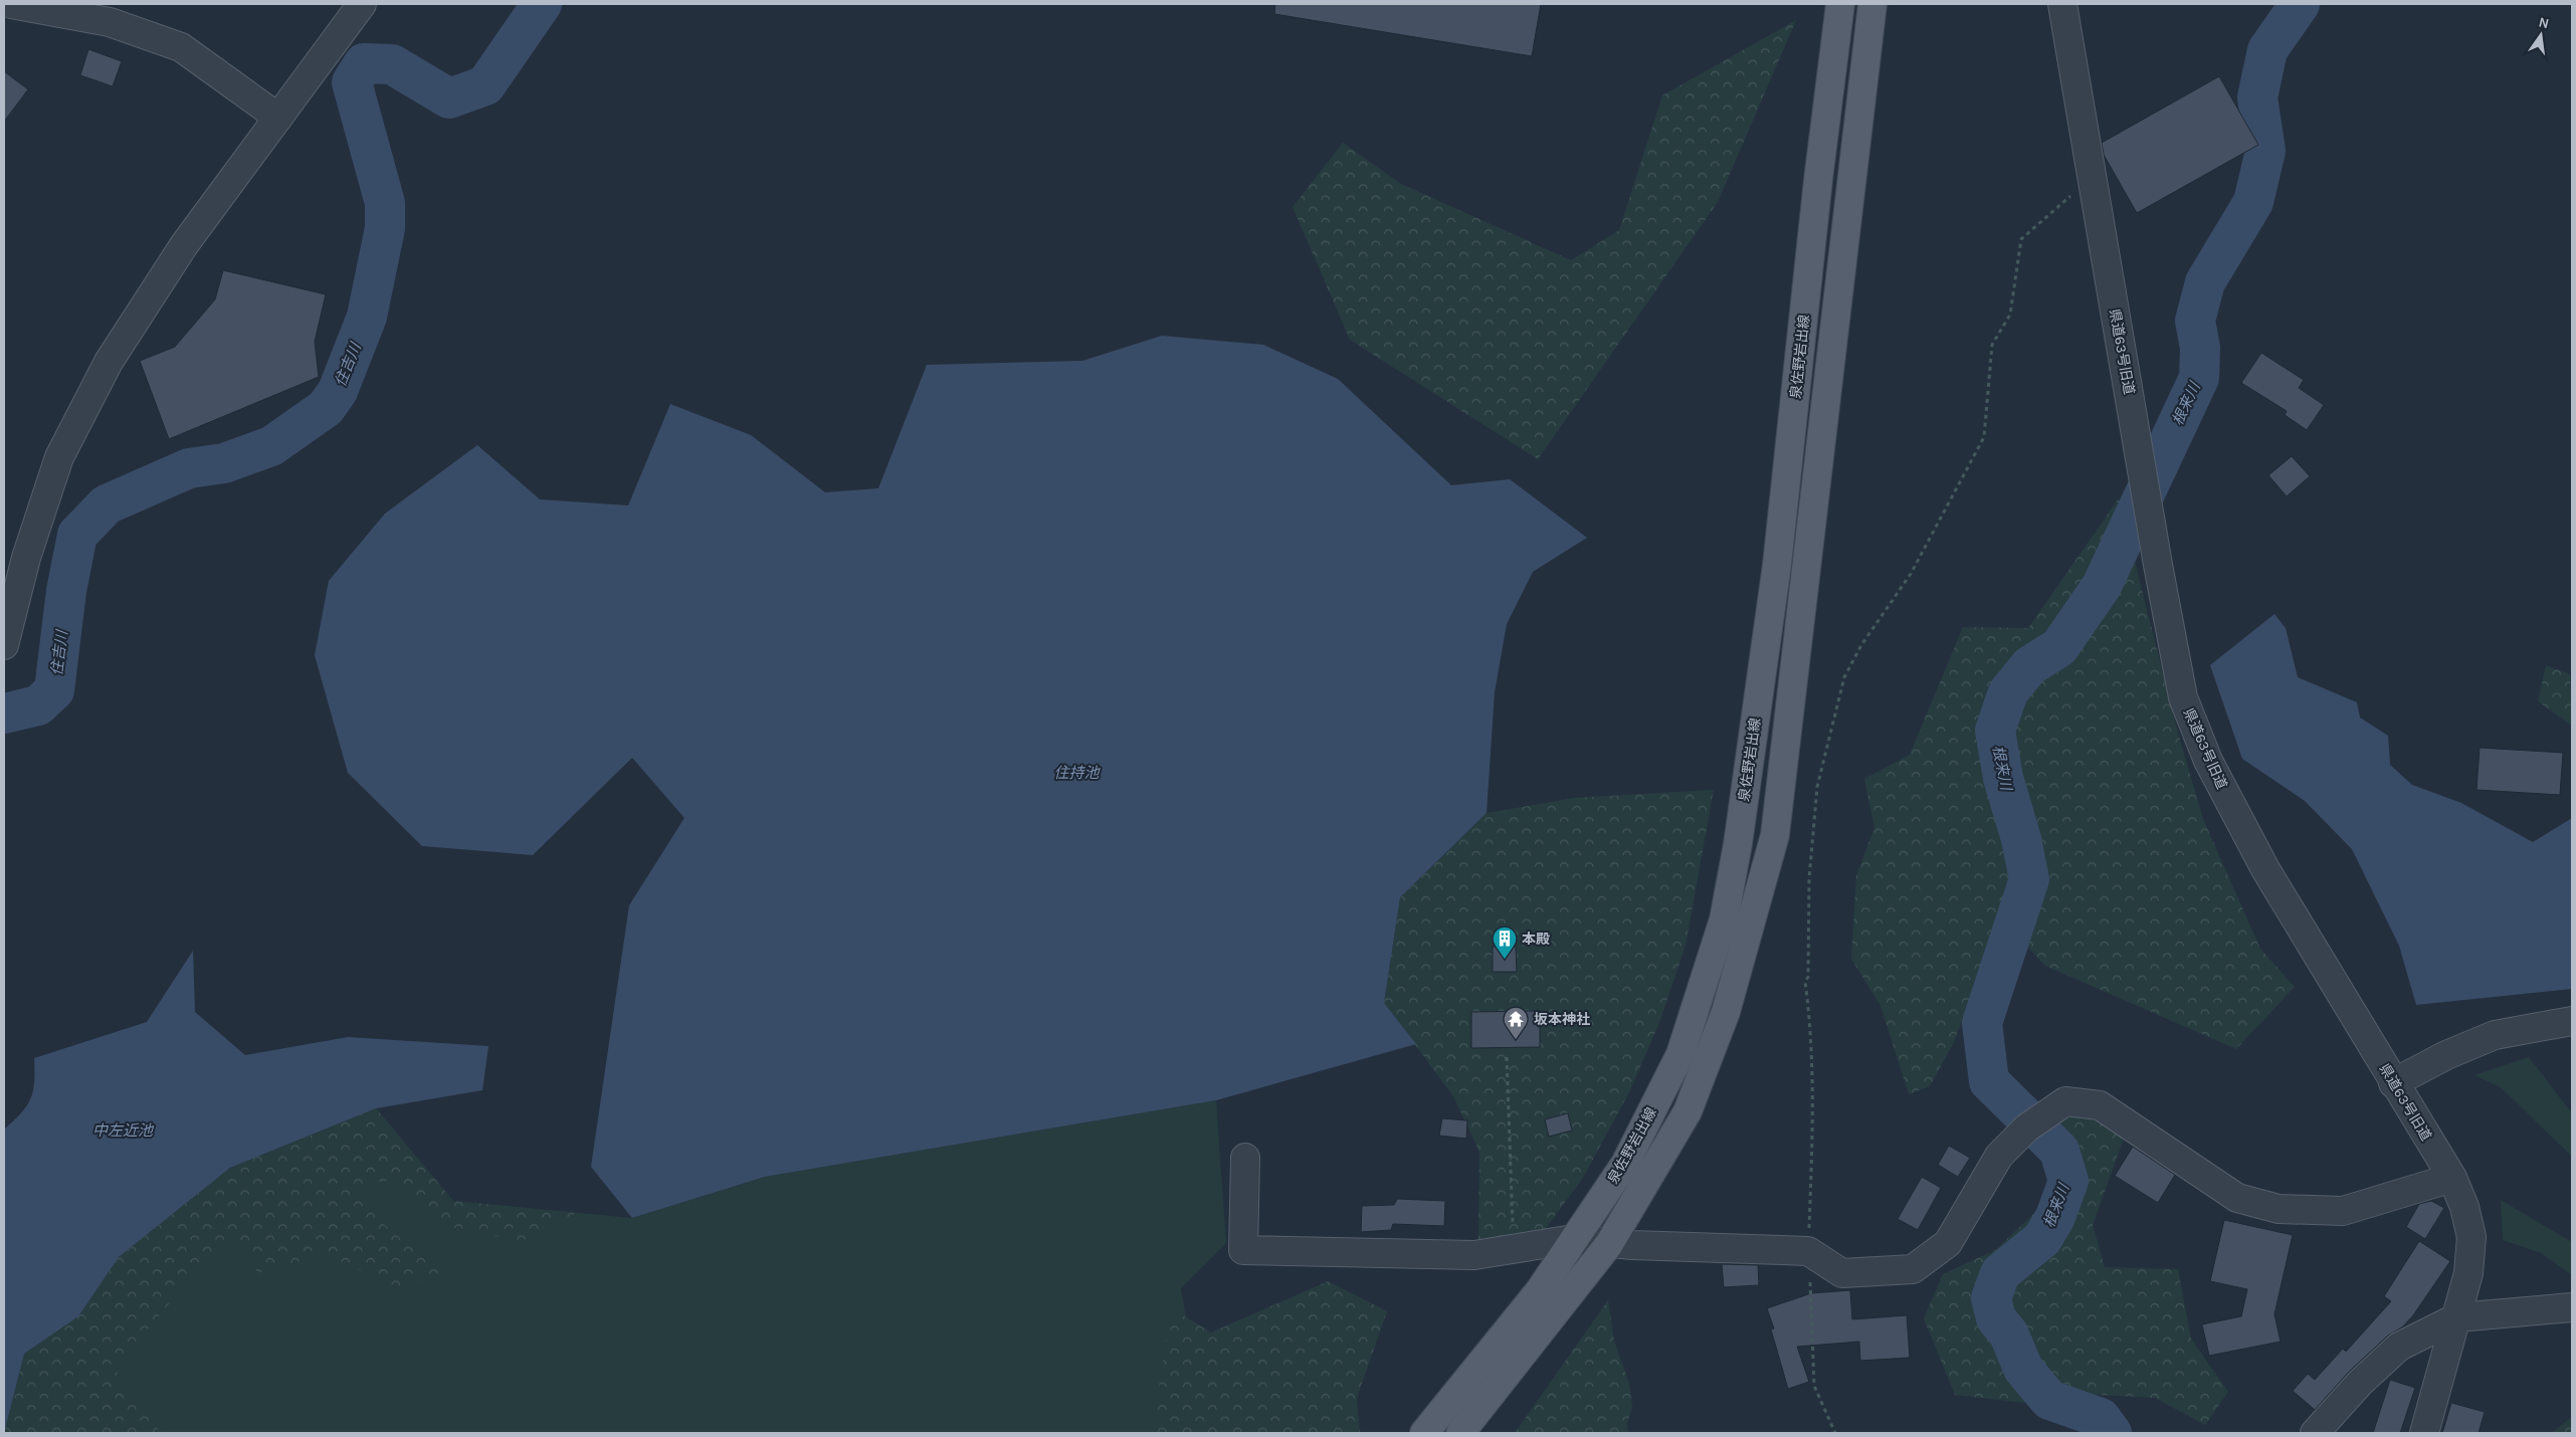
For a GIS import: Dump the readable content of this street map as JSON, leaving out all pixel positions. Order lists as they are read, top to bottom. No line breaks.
{"streets":{"main road":["泉佐野岩出線"],"street":["県道63号旧道"]},"water":["住吉川","根来川","住持池","中左近池"],"places":{"building":["本殿"],"temple":["坂本神社"]},"north":"top"}
